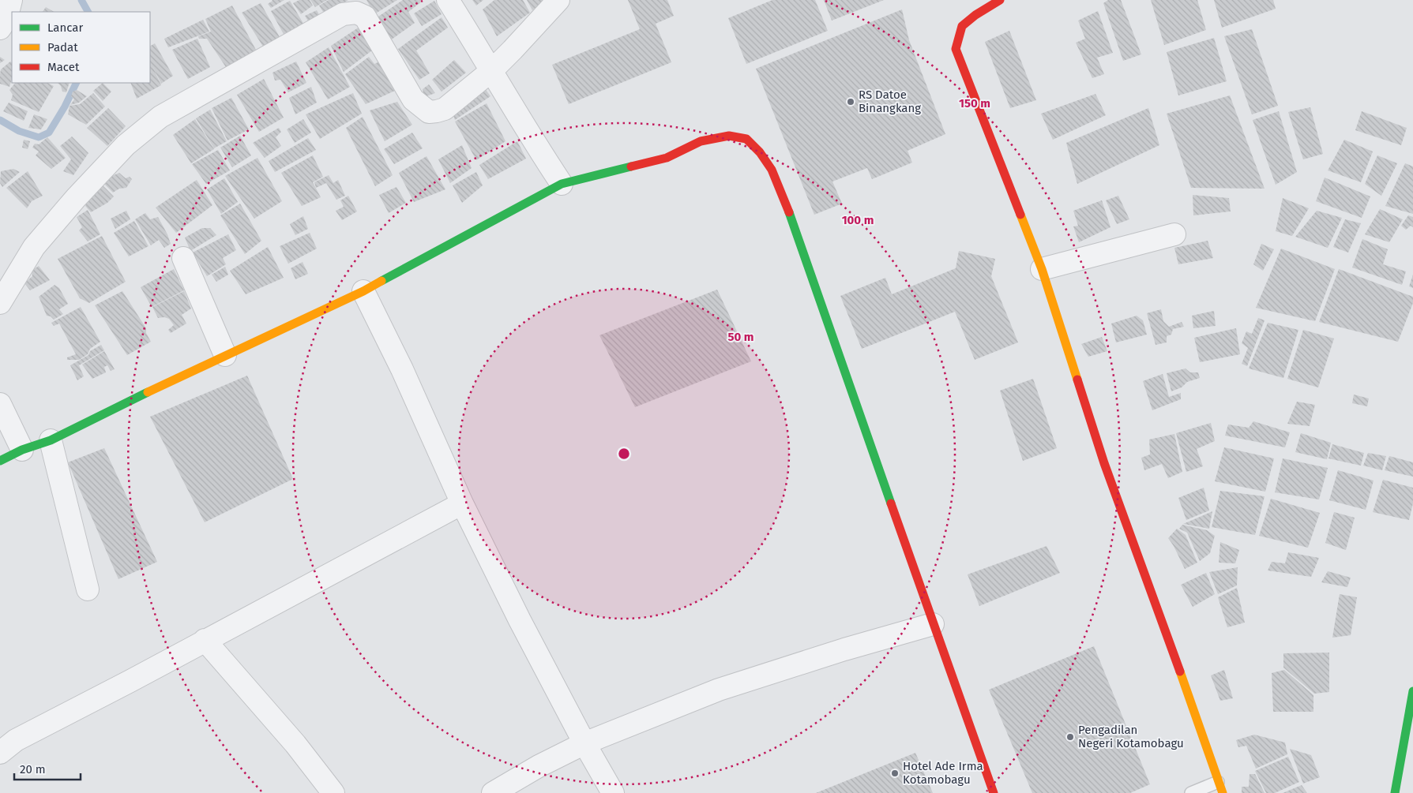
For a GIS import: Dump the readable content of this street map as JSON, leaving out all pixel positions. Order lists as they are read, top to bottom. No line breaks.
{"places":["RS Datoe Binangkang","Pengadilan Negeri Kotamobagu","Hotel Ade Irma Kotamobagu"],"legend":["Lancar","Padat","Macet"],"scale_bar":"20 m","rings":["150 m","100 m","50 m"]}
